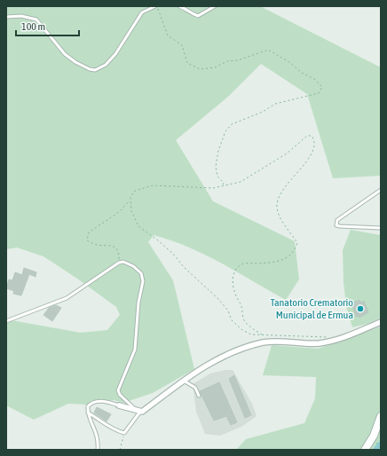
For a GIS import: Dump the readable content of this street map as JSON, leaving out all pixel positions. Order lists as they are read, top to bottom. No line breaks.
{"places":["Tanatorio Crematorio Municipal de Ermua"],"scale_bar":"100 m"}
